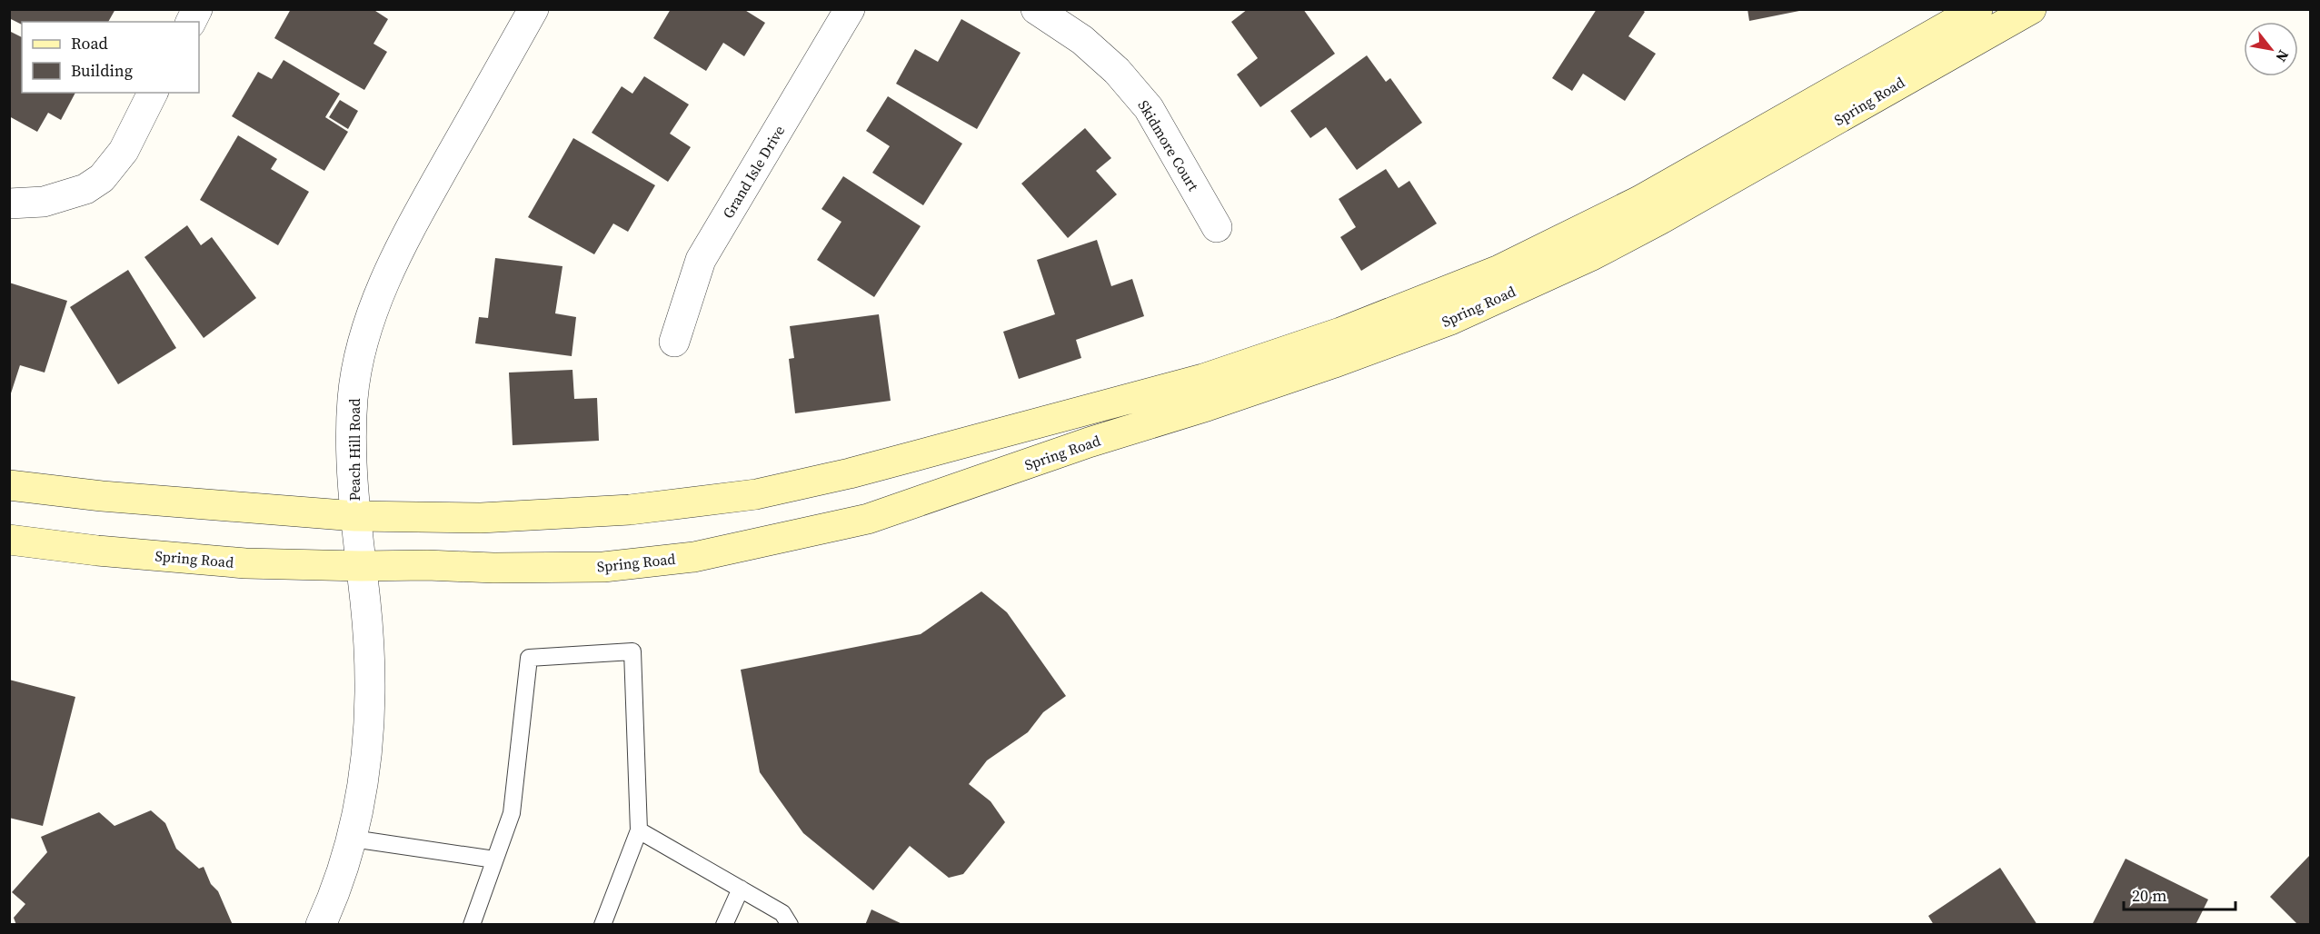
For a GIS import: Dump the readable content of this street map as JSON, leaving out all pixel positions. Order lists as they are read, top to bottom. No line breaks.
{"streets":{"main road":["Spring Road"],"street":["Skidmore Court","Grand Isle Drive","Peach Hill Road"]},"crossings":[["Spring Road","Peach Hill Road"]],"legend":["Road","Building"],"scale_bar":"20 m","north":"bottom right"}
